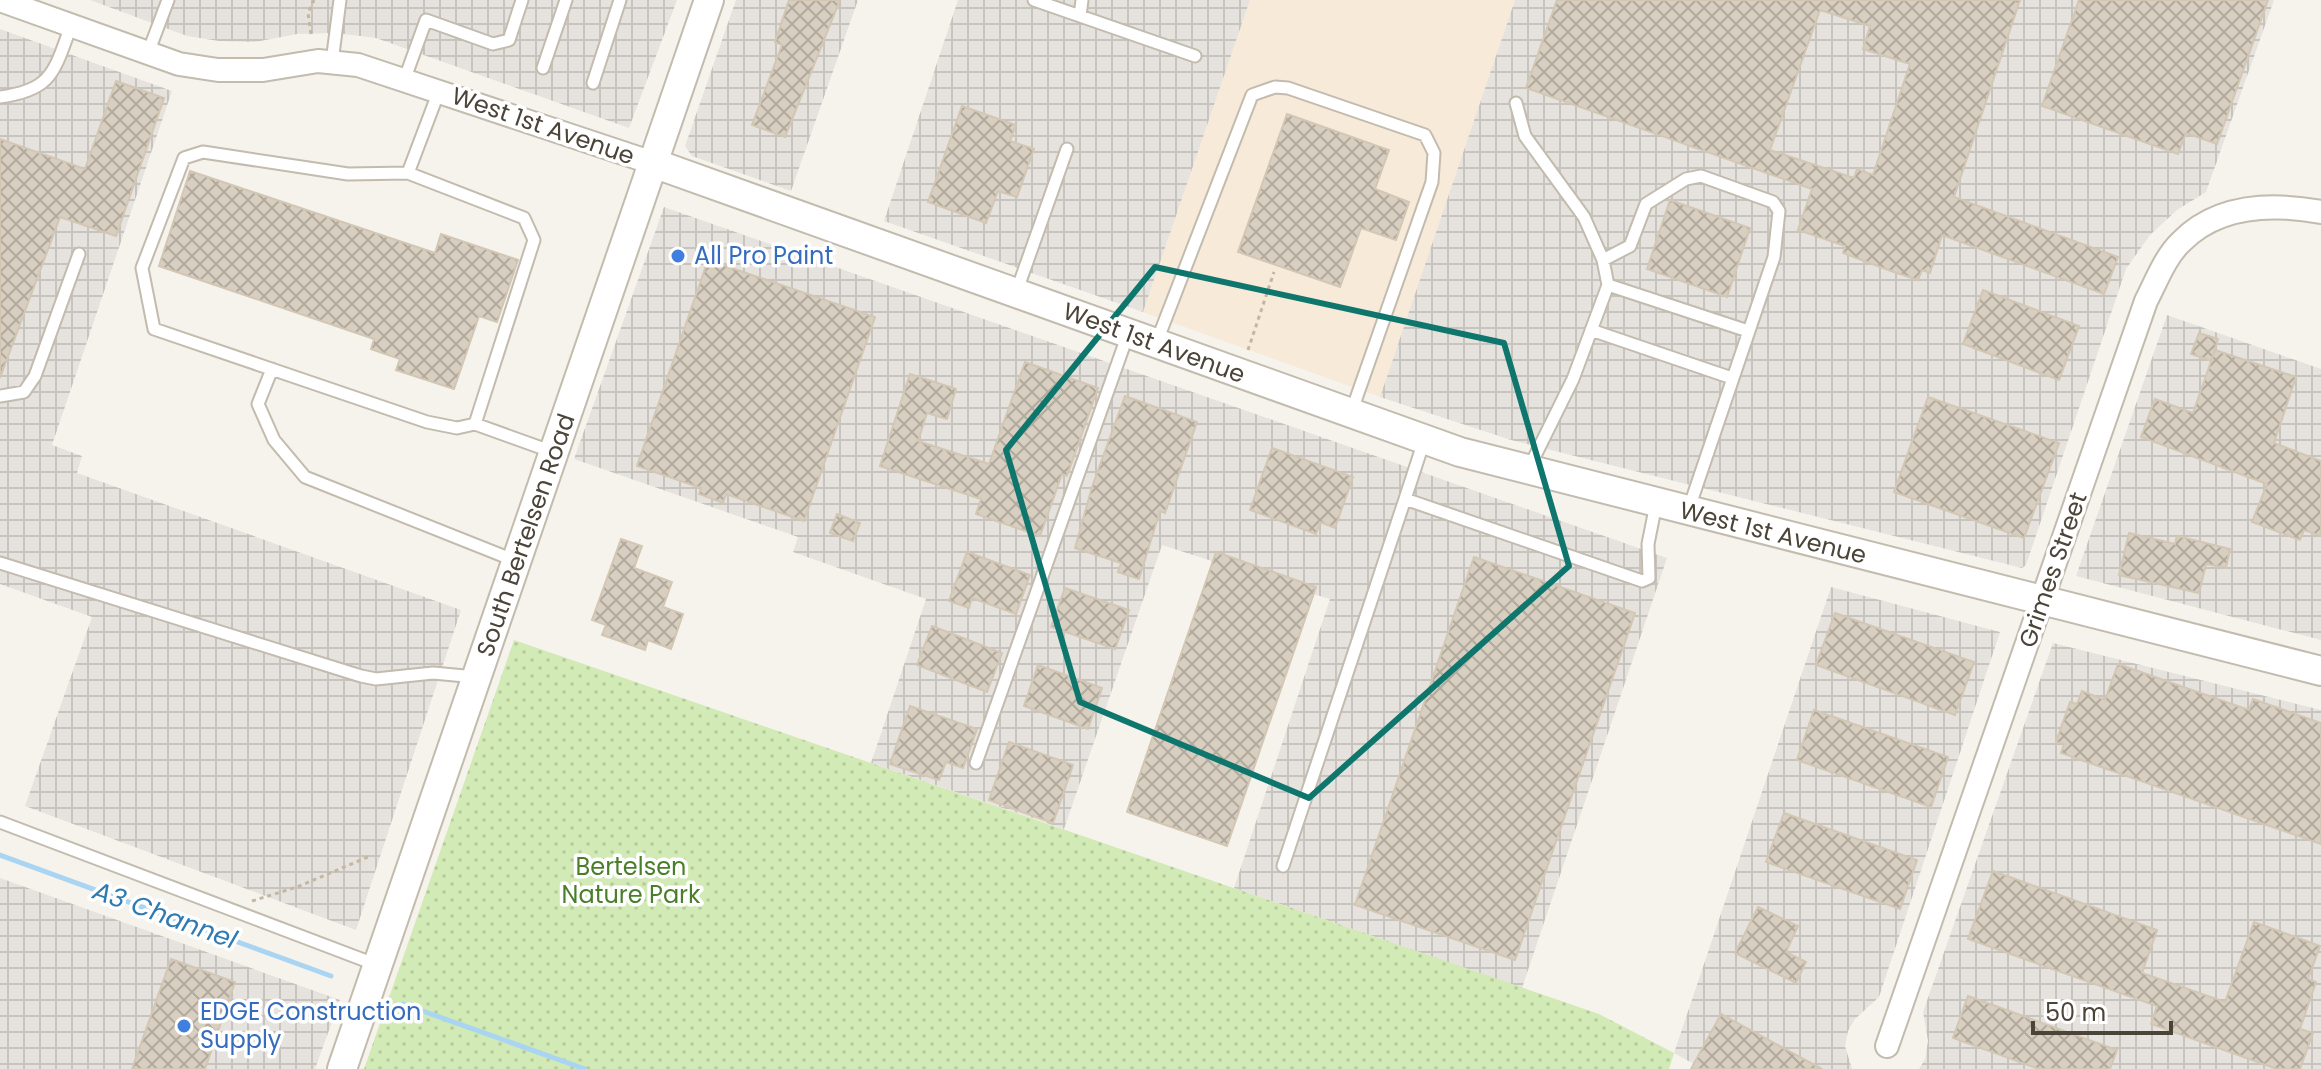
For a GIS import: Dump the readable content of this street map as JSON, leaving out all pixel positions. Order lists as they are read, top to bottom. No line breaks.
{"streets":{"street":["West 1st Avenue","South Bertelsen Road","Grimes Street"]},"crossings":[["West 1st Avenue","South Bertelsen Road"],["West 1st Avenue","Grimes Street"]],"water":["A3 Channel"],"parks":["Bertelsen Nature Park"],"places":["All Pro Paint","EDGE Construction Supply"],"scale_bar":"50 m"}
